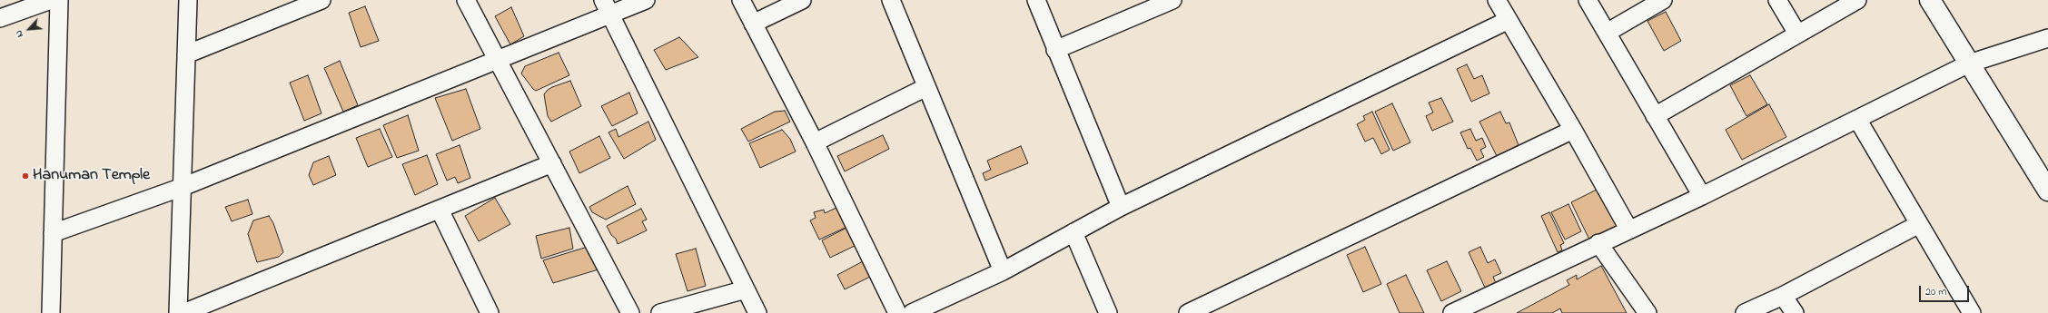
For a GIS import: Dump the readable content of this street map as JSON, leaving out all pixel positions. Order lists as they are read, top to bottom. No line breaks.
{"places":["Hanuman Temple"],"scale_bar":"20 m","north":"bottom left"}
